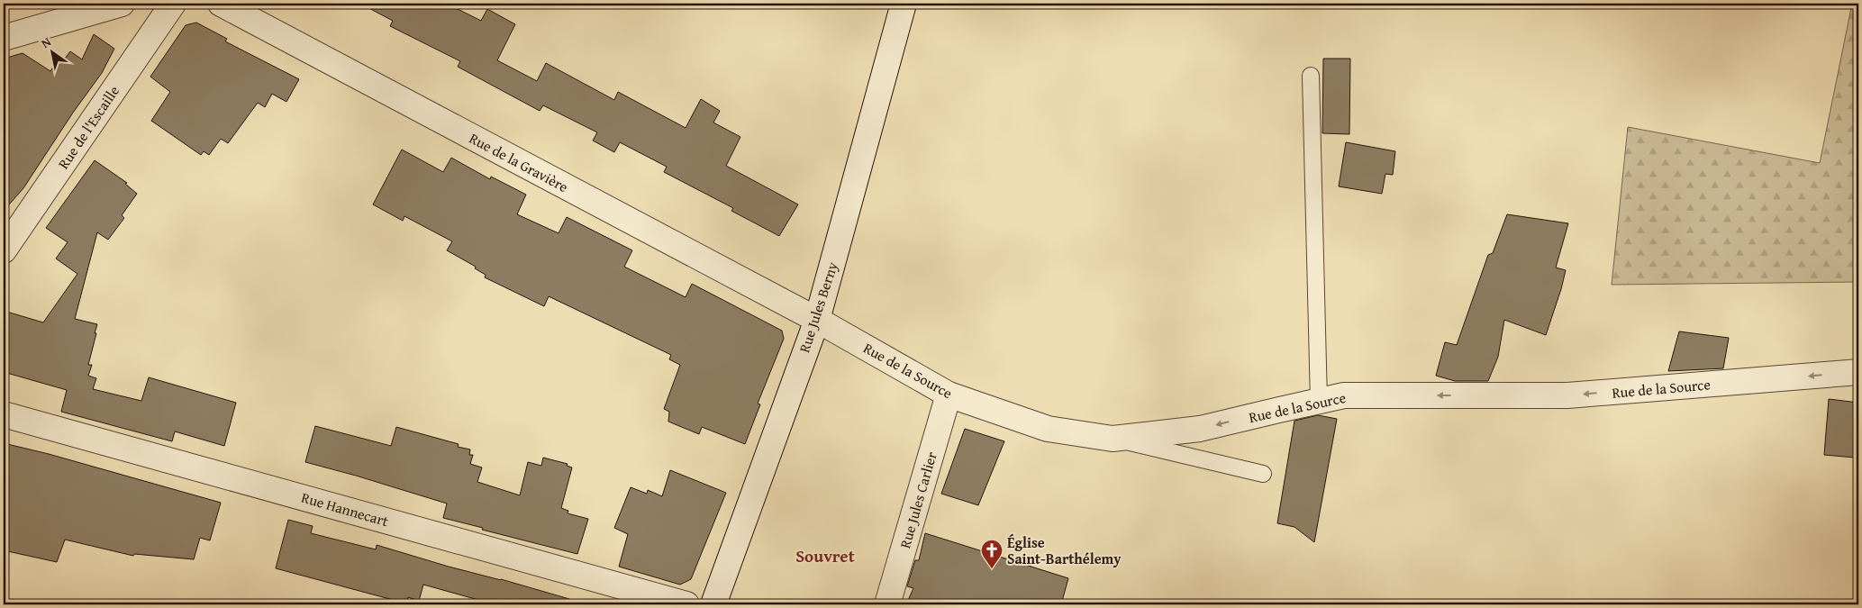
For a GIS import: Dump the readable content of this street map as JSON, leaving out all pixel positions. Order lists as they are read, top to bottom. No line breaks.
{"streets":{"street":["Rue de l'Escaille","Rue de la Gravière","Rue Jules Berny","Rue de la Source","Rue Jules Carlier","Rue Hannecart"]},"crossings":[["Rue de la Gravière","Rue Jules Berny"],["Rue de la Gravière","Rue de la Source"],["Rue Jules Berny","Rue de la Source"],["Rue de la Source","Rue Jules Carlier"]],"one_way":["Rue de la Source"],"districts":["Souvret"],"places":{"church":["Église Saint-Barthélemy"]},"north":"top left"}
